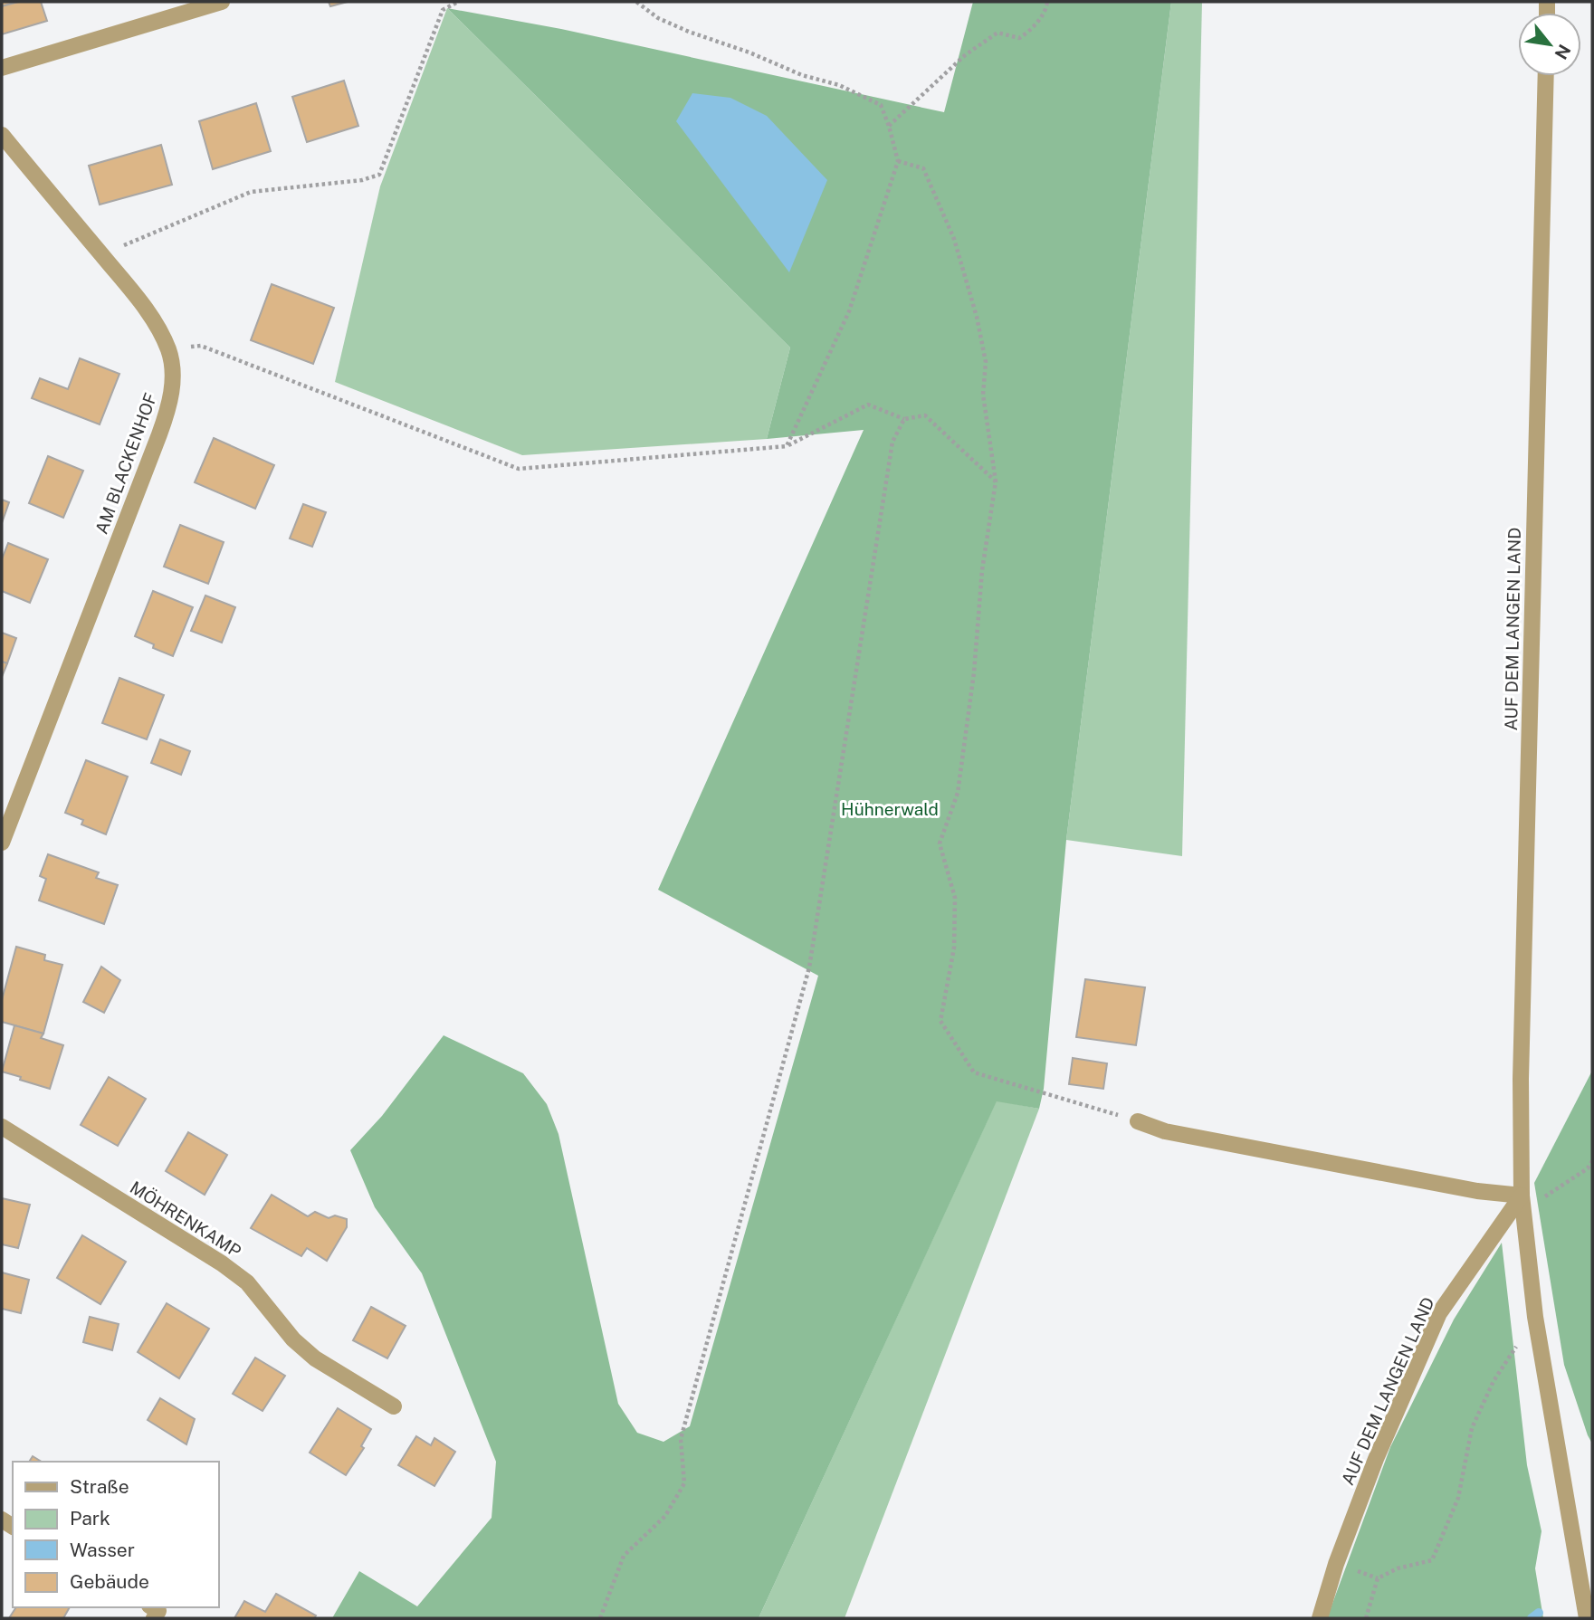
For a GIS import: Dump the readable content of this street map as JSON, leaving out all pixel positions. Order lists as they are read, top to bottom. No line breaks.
{"streets":{"street":["AM BLACKENHOF","AUF DEM LANGEN LAND","MÖHRENKAMP"]},"parks":["Hühnerwald"],"legend":["Straße","Park","Wasser","Gebäude"],"north":"bottom right"}
